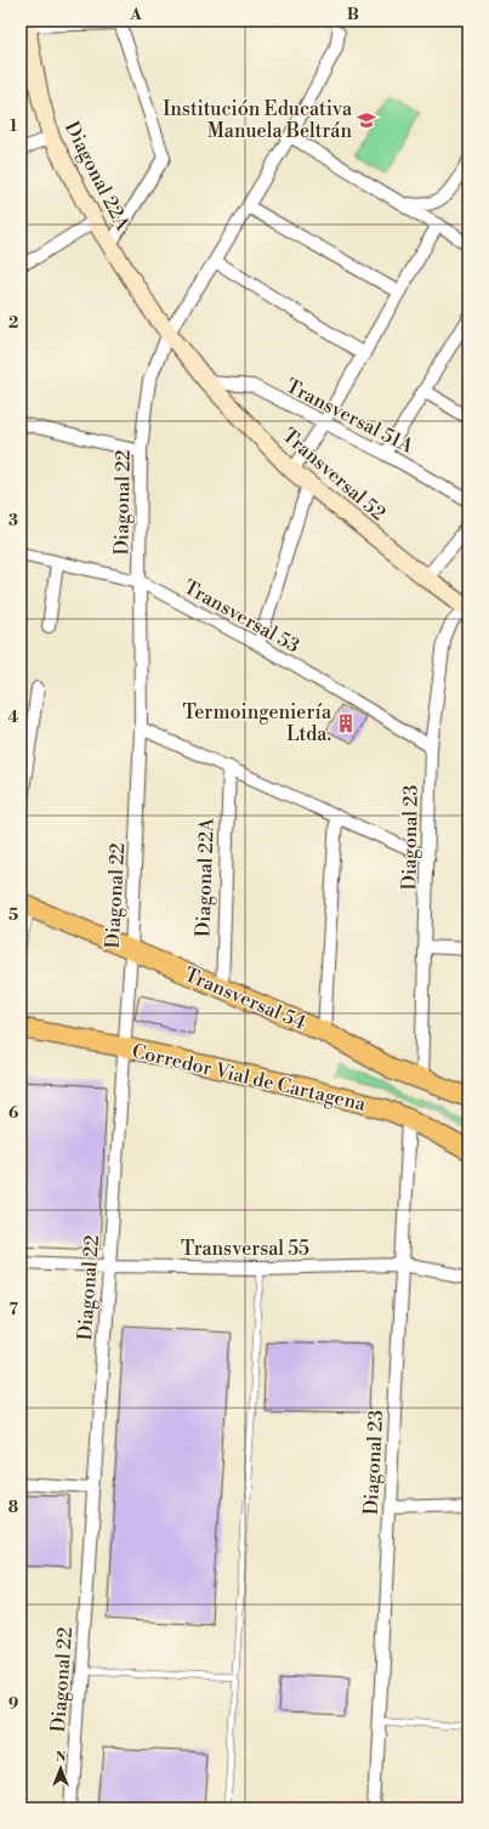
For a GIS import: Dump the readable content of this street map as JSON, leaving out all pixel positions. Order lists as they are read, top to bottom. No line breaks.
{"streets":{"main road":["Transversal 54","Corredor Vial de Cartagena"],"street":["Diagonal 22A","Transversal 51A","Transversal 52","Diagonal 22","Transversal 53","Diagonal 23","Transversal 55"]},"crossings":[["Diagonal 22A","Transversal 52"],["Diagonal 22A","Diagonal 22"],["Diagonal 22A","Transversal 54"],["Transversal 51A","Transversal 52"],["Transversal 52","Diagonal 22"],["Transversal 52","Diagonal 23"],["Diagonal 22","Transversal 53"],["Diagonal 22","Transversal 54"],["Diagonal 22","Corredor Vial de Cartagena"],["Diagonal 22","Transversal 55"],["Transversal 53","Diagonal 23"],["Diagonal 23","Transversal 54"],["Diagonal 23","Corredor Vial de Cartagena"],["Diagonal 23","Transversal 55"]],"places":{"school or university":["Institución Educativa Manuela Beltrán"],"building":["Termoingeniería Ltda."]},"north":"top","grid":{"columns":["A","B"],"rows":["1","2","3","4","5","6","7","8","9"]}}
